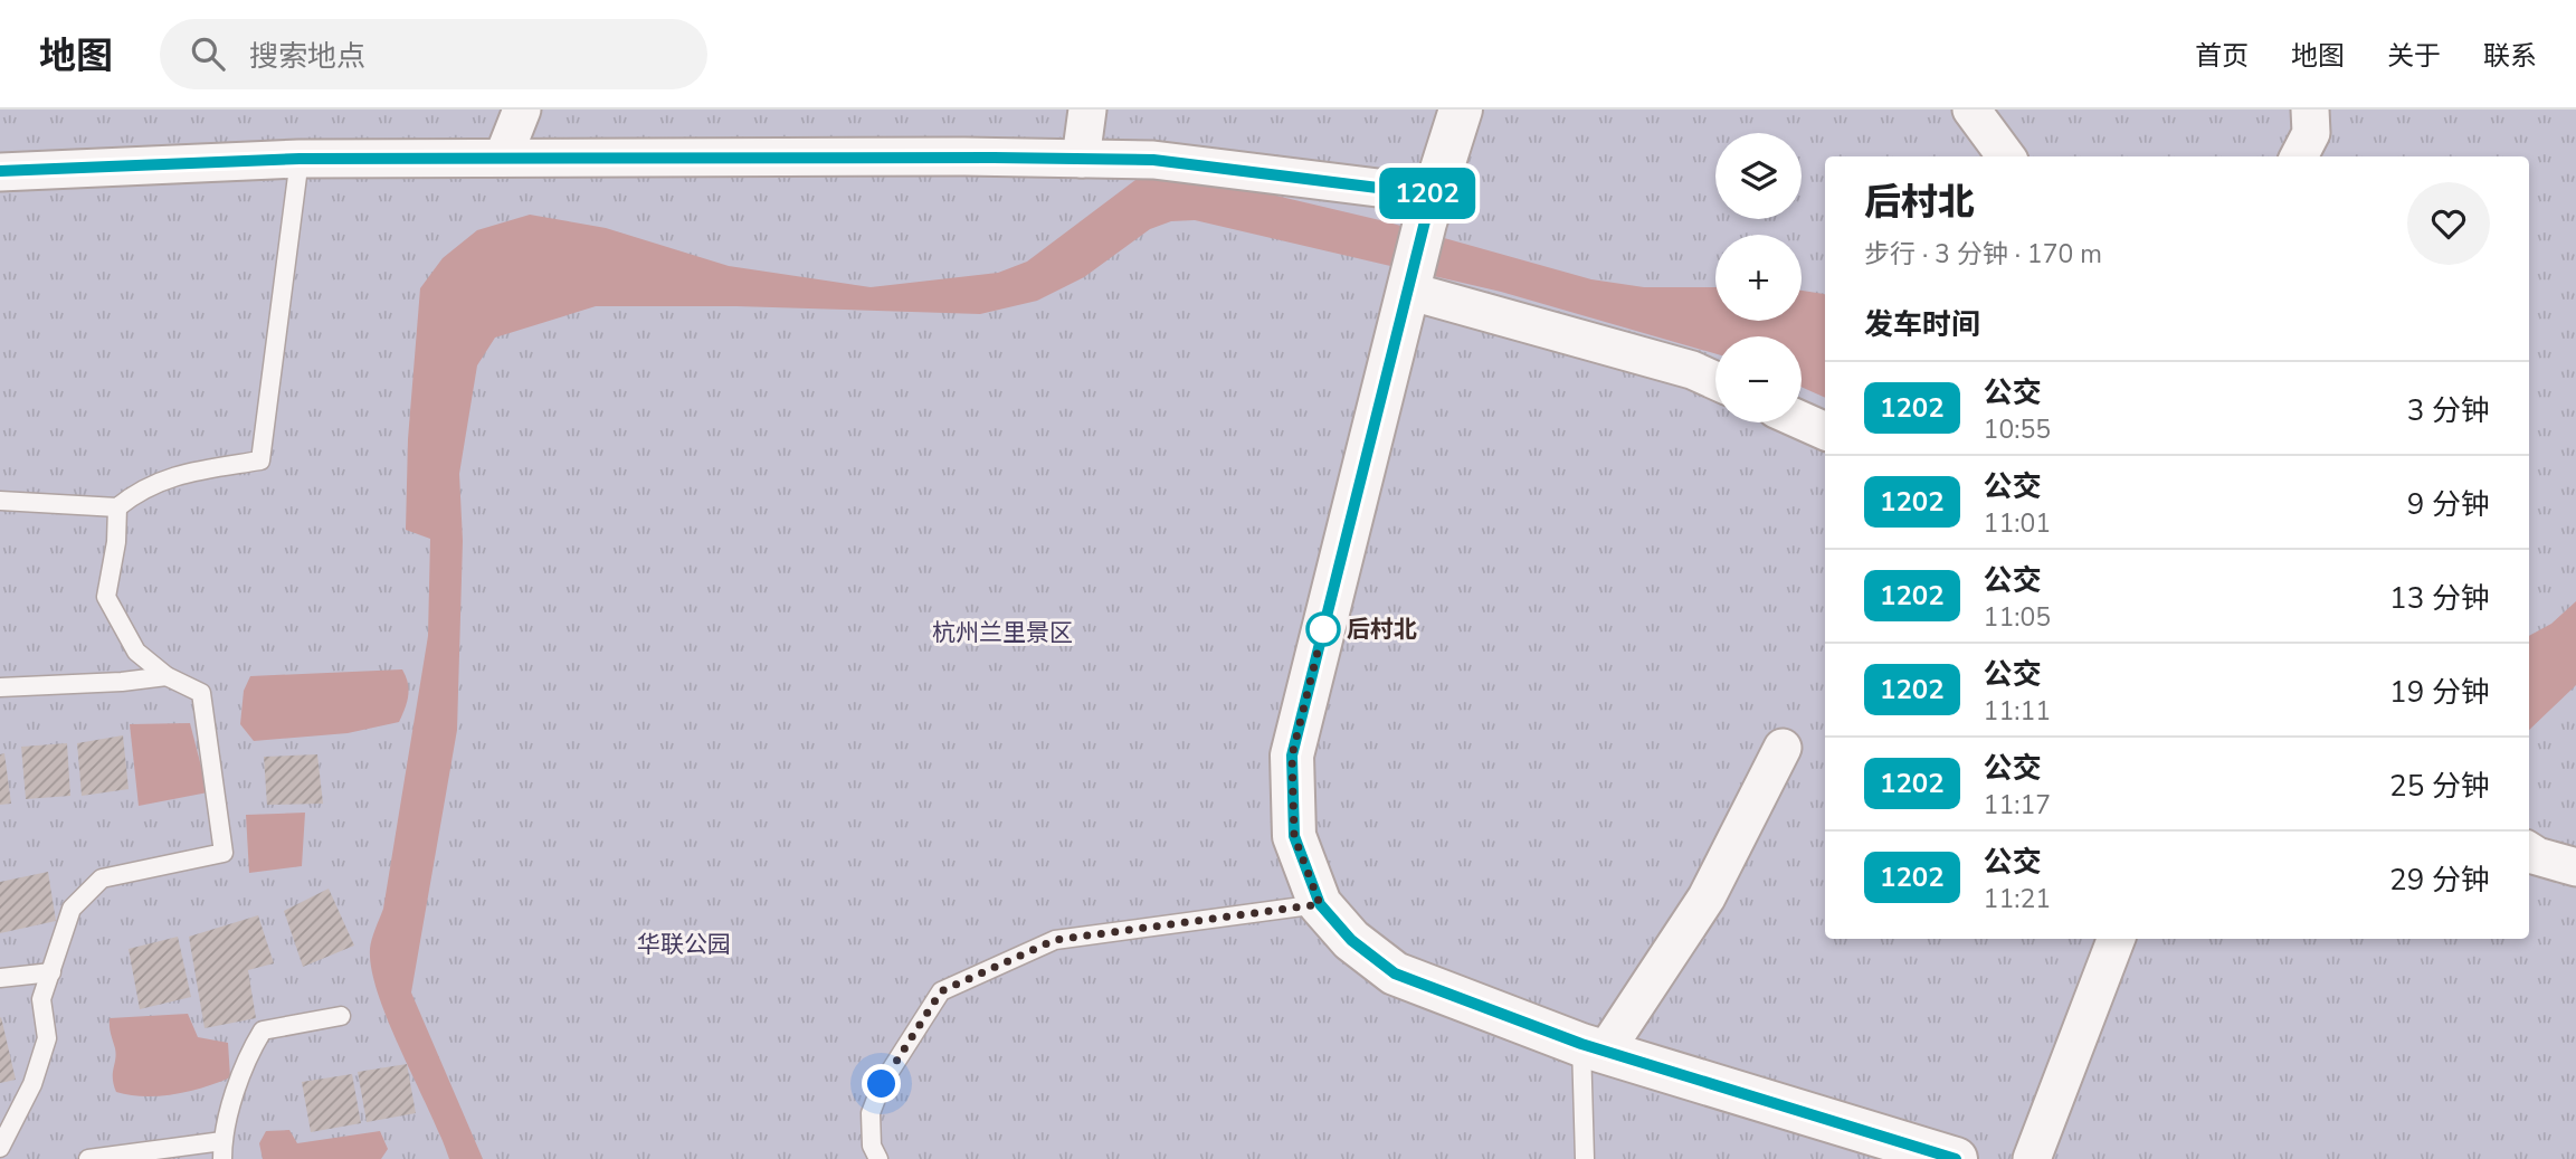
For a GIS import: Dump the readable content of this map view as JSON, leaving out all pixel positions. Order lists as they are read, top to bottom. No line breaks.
{"parks":["杭州兰里景区","华联公园"],"places":["后村北"],"lines":["bus line 1202"],"page":{"header":"地图","search":"搜索地点","nav":["首页","地图","关于","联系"],"on_map":"1202","map_buttons":["+","−"],"heading":[["后村北","步行 · 3 分钟 · 170 m"],"发车时间"],"list":[{"mark":"1202","name":"公交","note":"10:55","value":"3 分钟"},{"mark":"1202","name":"公交","note":"11:01","value":"9 分钟"},{"mark":"1202","name":"公交","note":"11:05","value":"13 分钟"},{"mark":"1202","name":"公交","note":"11:11","value":"19 分钟"},{"mark":"1202","name":"公交","note":"11:17","value":"25 分钟"},{"mark":"1202","name":"公交","note":"11:21","value":"29 分钟"}]}}
